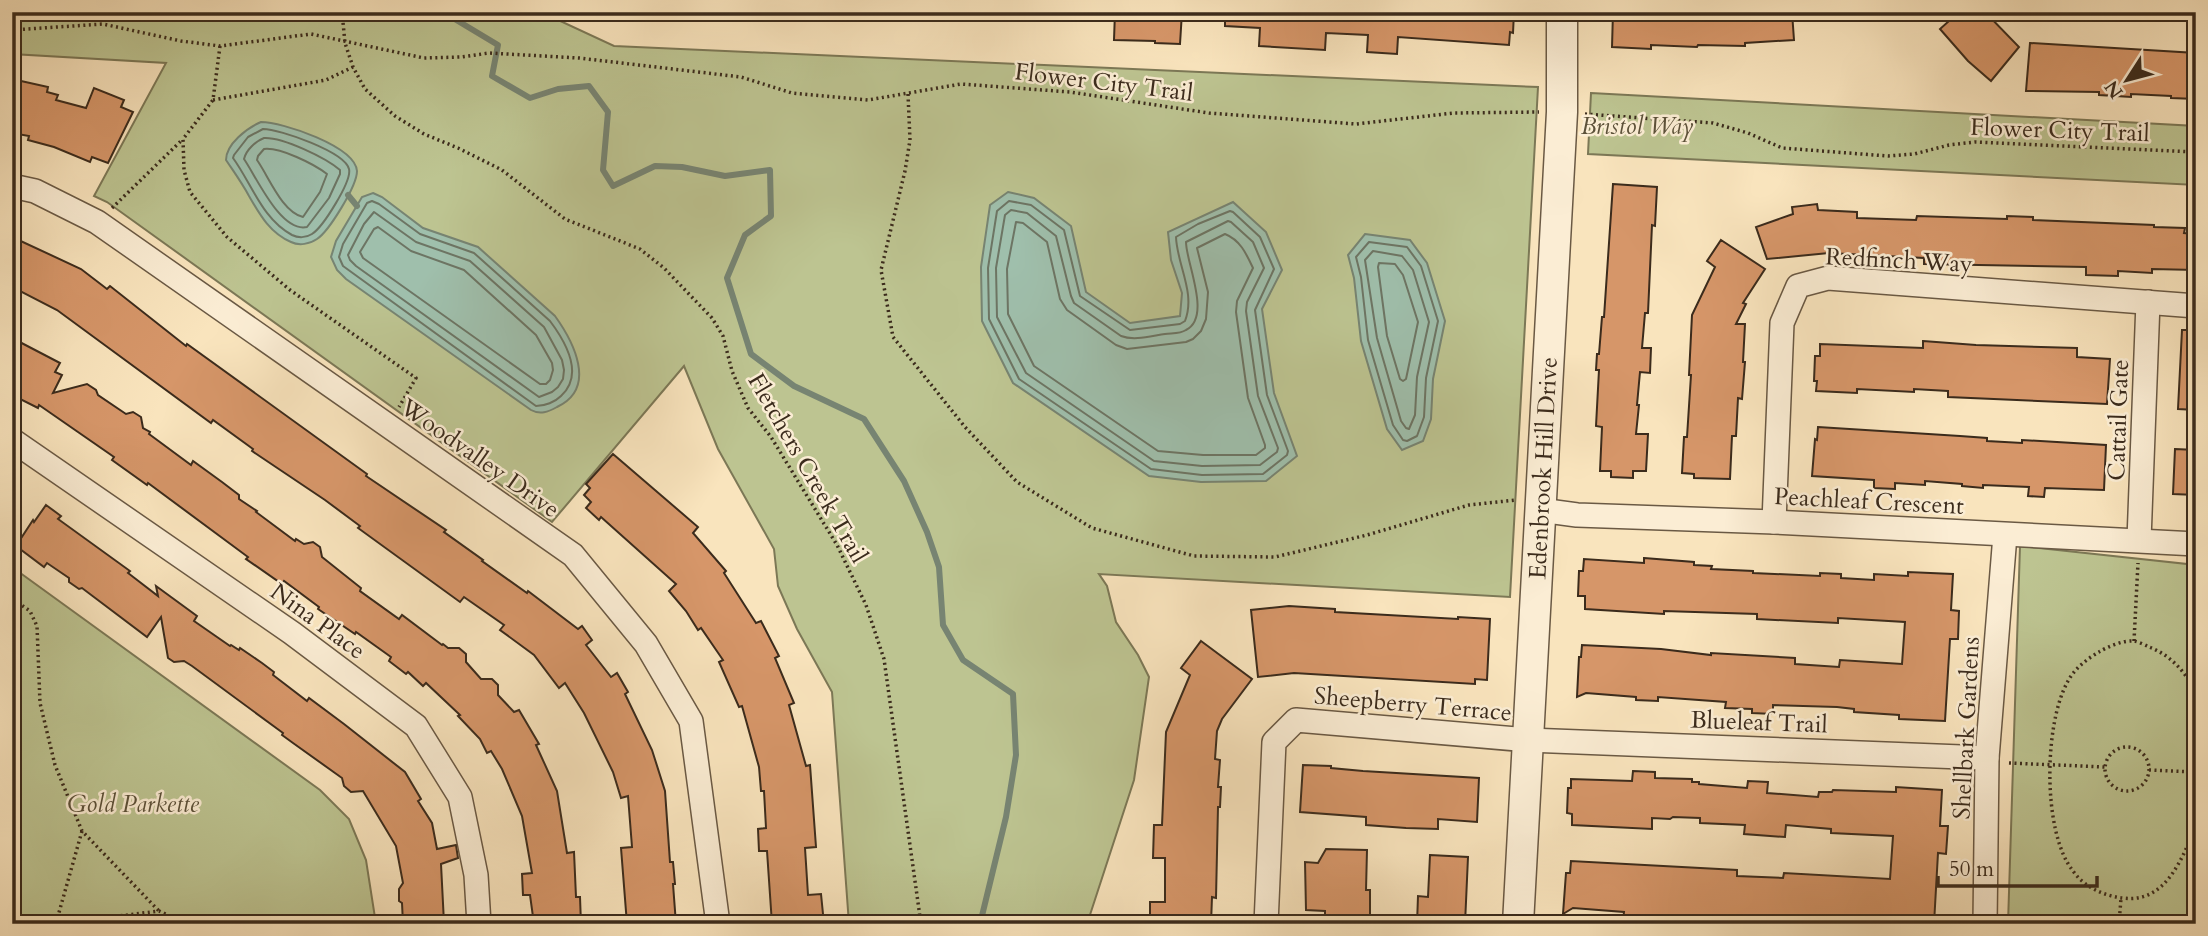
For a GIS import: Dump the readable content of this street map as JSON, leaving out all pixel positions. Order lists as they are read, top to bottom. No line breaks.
{"streets":{"street":["Redfinch Way","Cattail Gate","Woodvalley Drive","Edenbrook Hill Drive","Peachleaf Crescent","Nina Place","Sheepberry Terrace","Blueleaf Trail","Shellbark Gardens"],"path":["Flower City Trail","Fletchers Creek Trail"]},"crossings":[["Flower City Trail","Fletchers Creek Trail"],["Flower City Trail","Edenbrook Hill Drive"],["Redfinch Way","Cattail Gate"],["Redfinch Way","Peachleaf Crescent"],["Cattail Gate","Peachleaf Crescent"],["Edenbrook Hill Drive","Peachleaf Crescent"],["Edenbrook Hill Drive","Sheepberry Terrace"],["Edenbrook Hill Drive","Blueleaf Trail"],["Peachleaf Crescent","Shellbark Gardens"],["Sheepberry Terrace","Blueleaf Trail"],["Blueleaf Trail","Shellbark Gardens"]],"parks":["Bristol Way","Gold Parkette"],"scale_bar":"50 m","north":"bottom left"}
